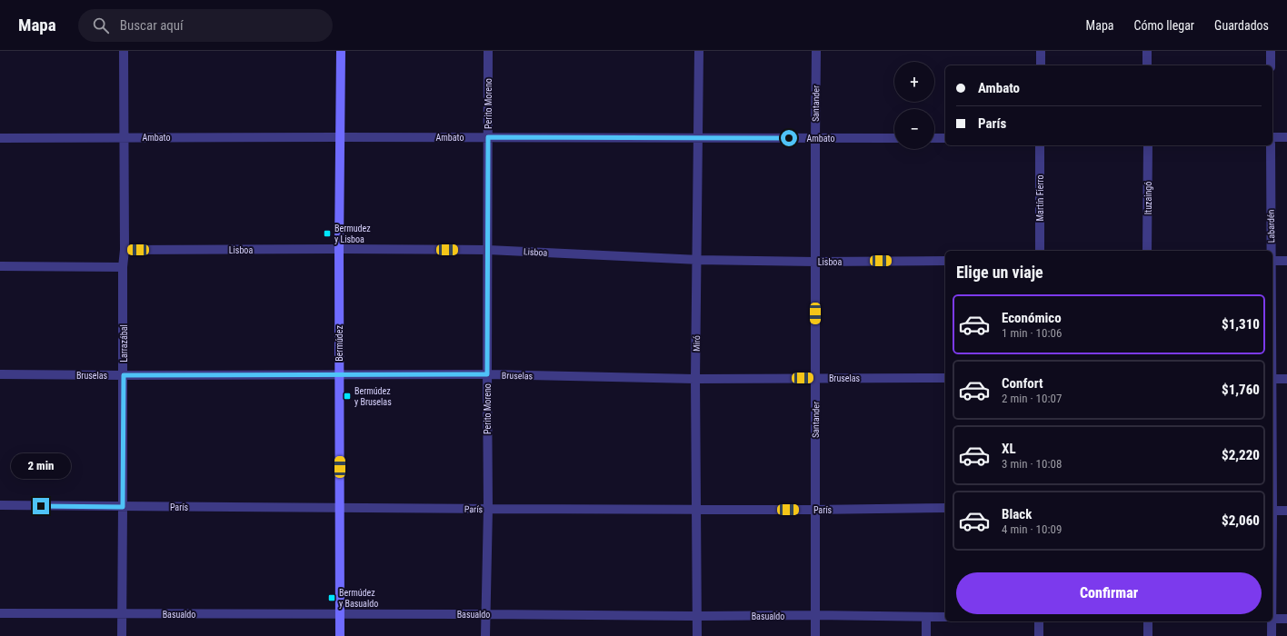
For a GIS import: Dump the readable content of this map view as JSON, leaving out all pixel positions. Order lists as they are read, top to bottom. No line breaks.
{"streets":{"street":["Perito Moreno","Santander","Ambato","Martín Fierro","Ituzaingó","Labardén","Lisboa","Larrazábal","Bermúdez","Miró","Bruselas","París","Basualdo"]},"crossings":[["Perito Moreno","Ambato"],["Perito Moreno","Lisboa"],["Perito Moreno","Bruselas"],["Perito Moreno","París"],["Perito Moreno","Basualdo"],["Santander","Ambato"],["Santander","Lisboa"],["Santander","Bruselas"],["Santander","París"],["Santander","Basualdo"],["Ambato","Larrazábal"],["Ambato","Bermúdez"],["Ambato","Miró"],["Lisboa","Larrazábal"],["Lisboa","Bermúdez"],["Lisboa","Miró"],["Larrazábal","Bruselas"],["Larrazábal","París"],["Larrazábal","Basualdo"],["Bermúdez","Bruselas"],["Bermúdez","París"],["Bermúdez","Basualdo"],["Miró","Bruselas"],["Miró","París"],["Miró","Basualdo"]],"places":{"transit":["Bermudez y Lisboa","Bermúdez y Bruselas","Bermúdez y Basualdo"]},"page":{"header":"Mapa","search":"Buscar aquí","nav":["Mapa","Cómo llegar","Guardados"],"map_buttons":["+","−"],"banner":["Ambato","París"],"heading":"Elige un viaje","list":[{"name":"Económico","note":"1 min · 10:06","value":"$1,310"},{"name":"Confort","note":"2 min · 10:07","value":"$1,760"},{"name":"XL","note":"3 min · 10:08","value":"$2,220"},{"name":"Black","note":"4 min · 10:09","value":"$2,060"}],"bubble":"2 min","buttons":"Confirmar"}}
